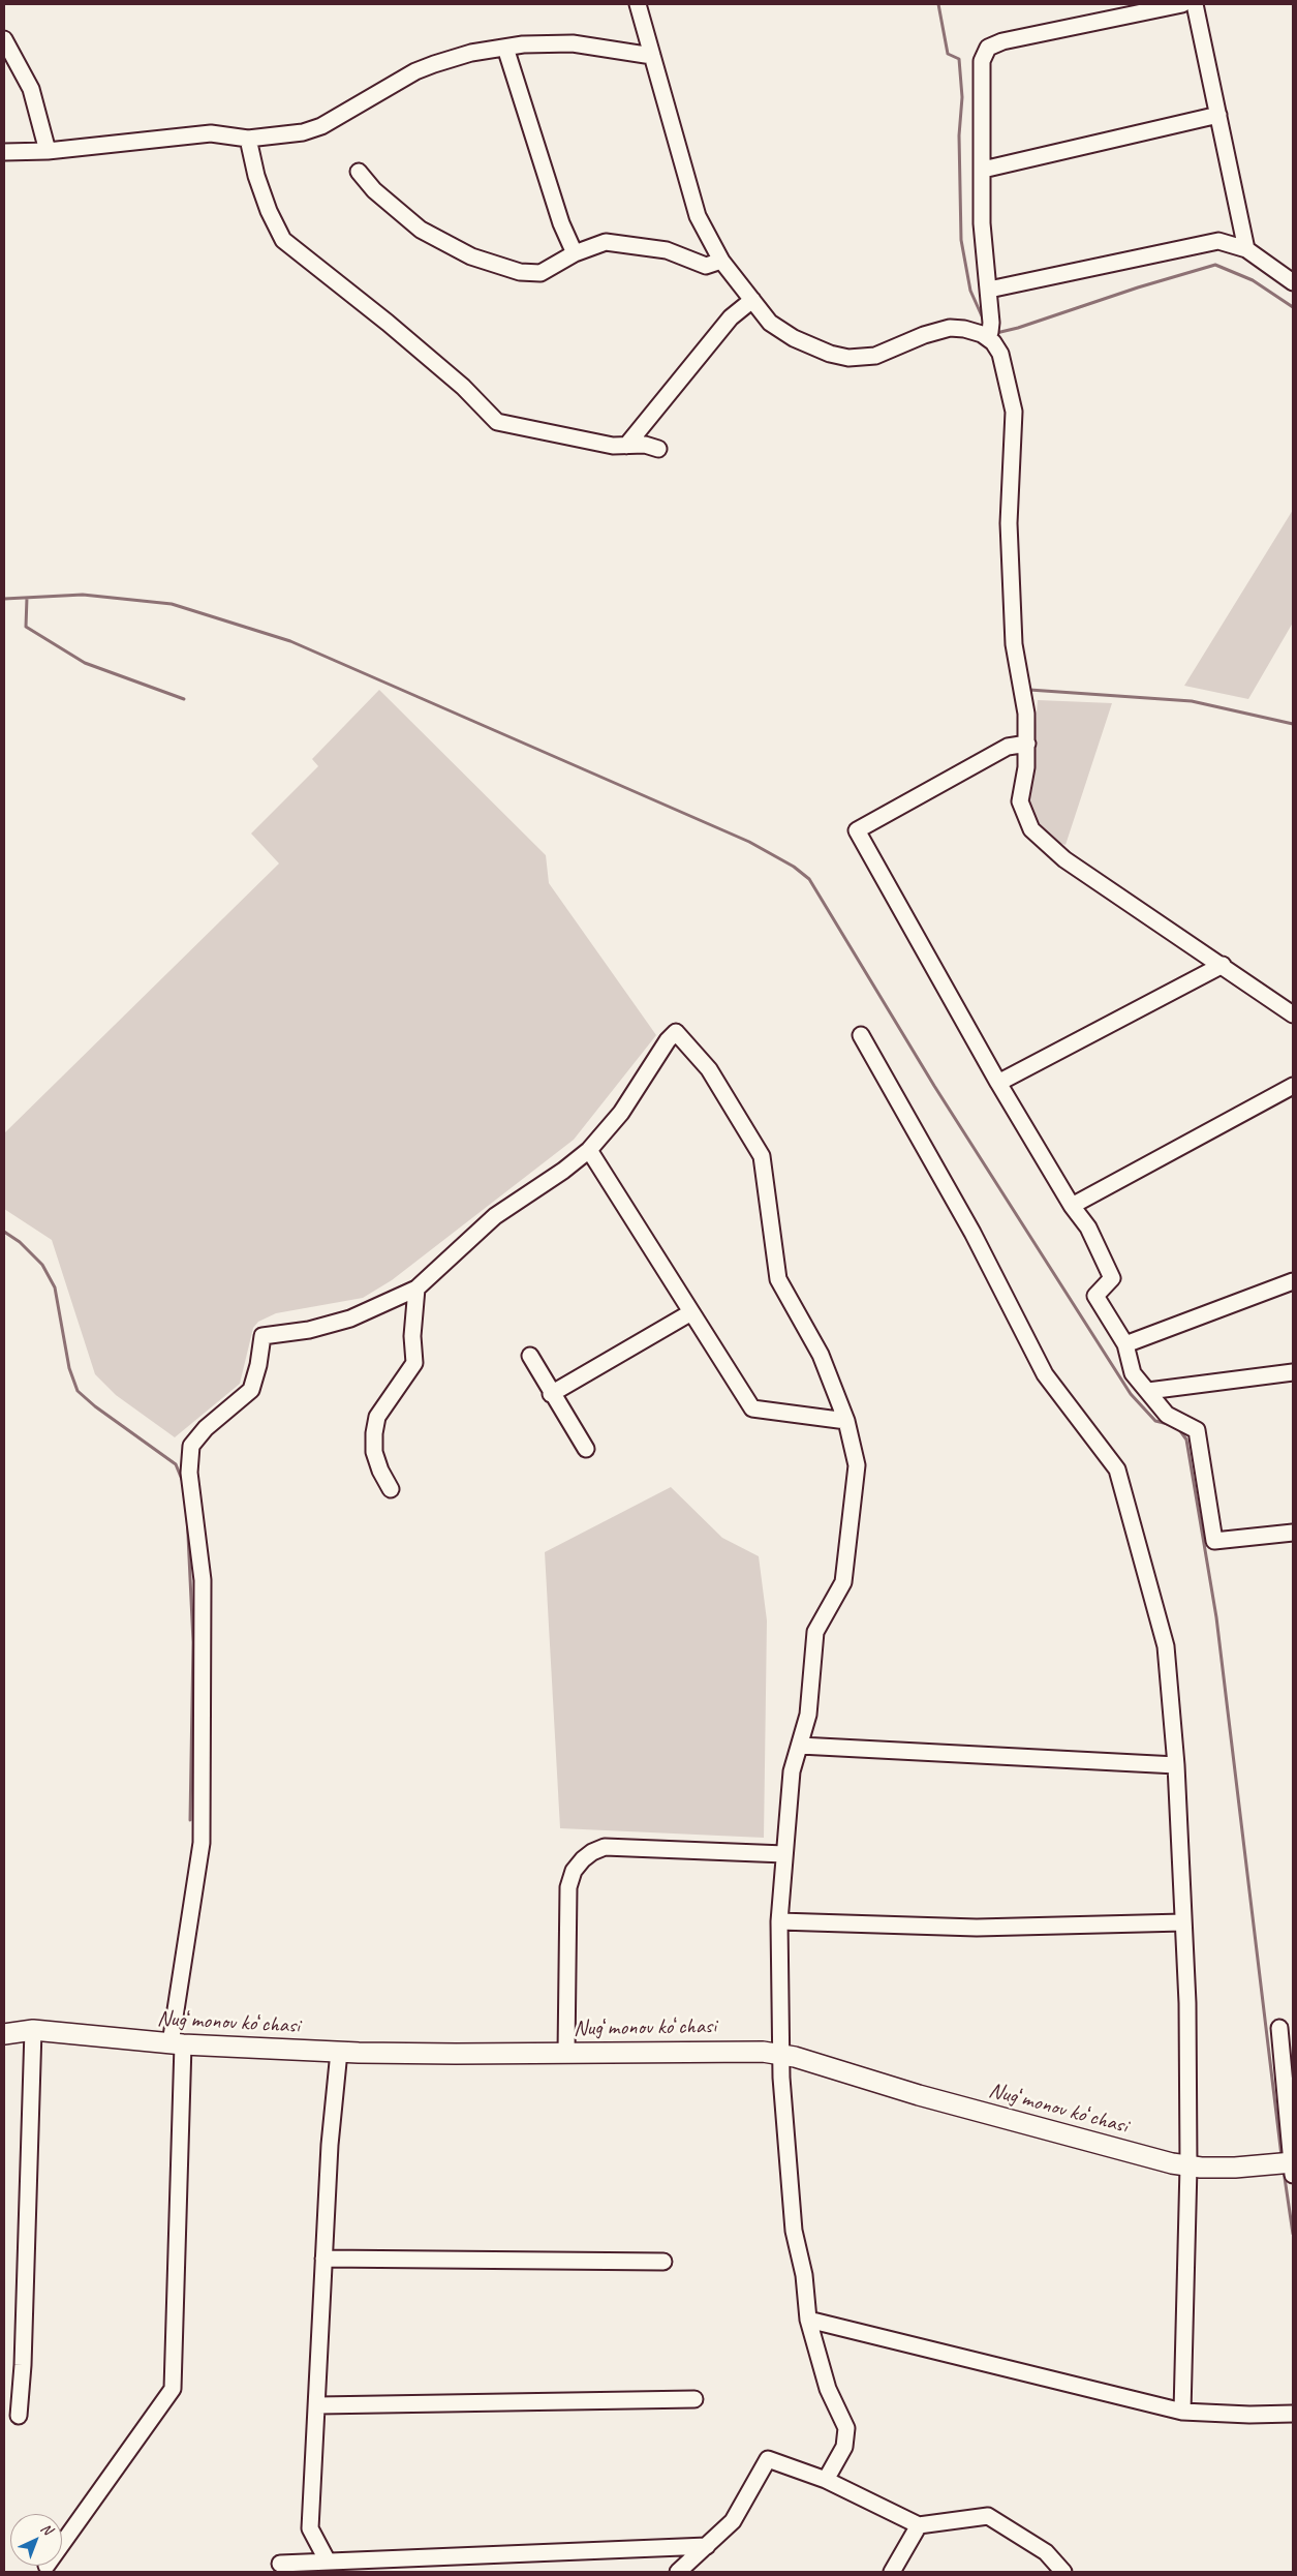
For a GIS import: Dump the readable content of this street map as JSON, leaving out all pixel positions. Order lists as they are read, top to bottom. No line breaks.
{"streets":{"main road":["Nugʻmonov koʻchasi"]},"north":"top right"}
